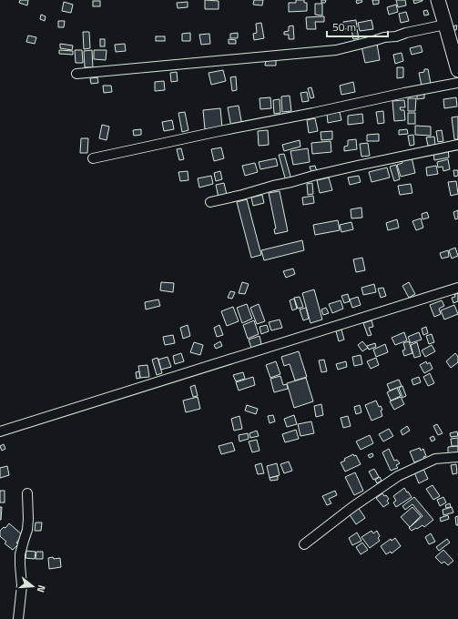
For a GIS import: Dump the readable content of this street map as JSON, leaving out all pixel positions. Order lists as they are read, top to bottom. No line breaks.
{"scale_bar":"50 m","north":"right"}
